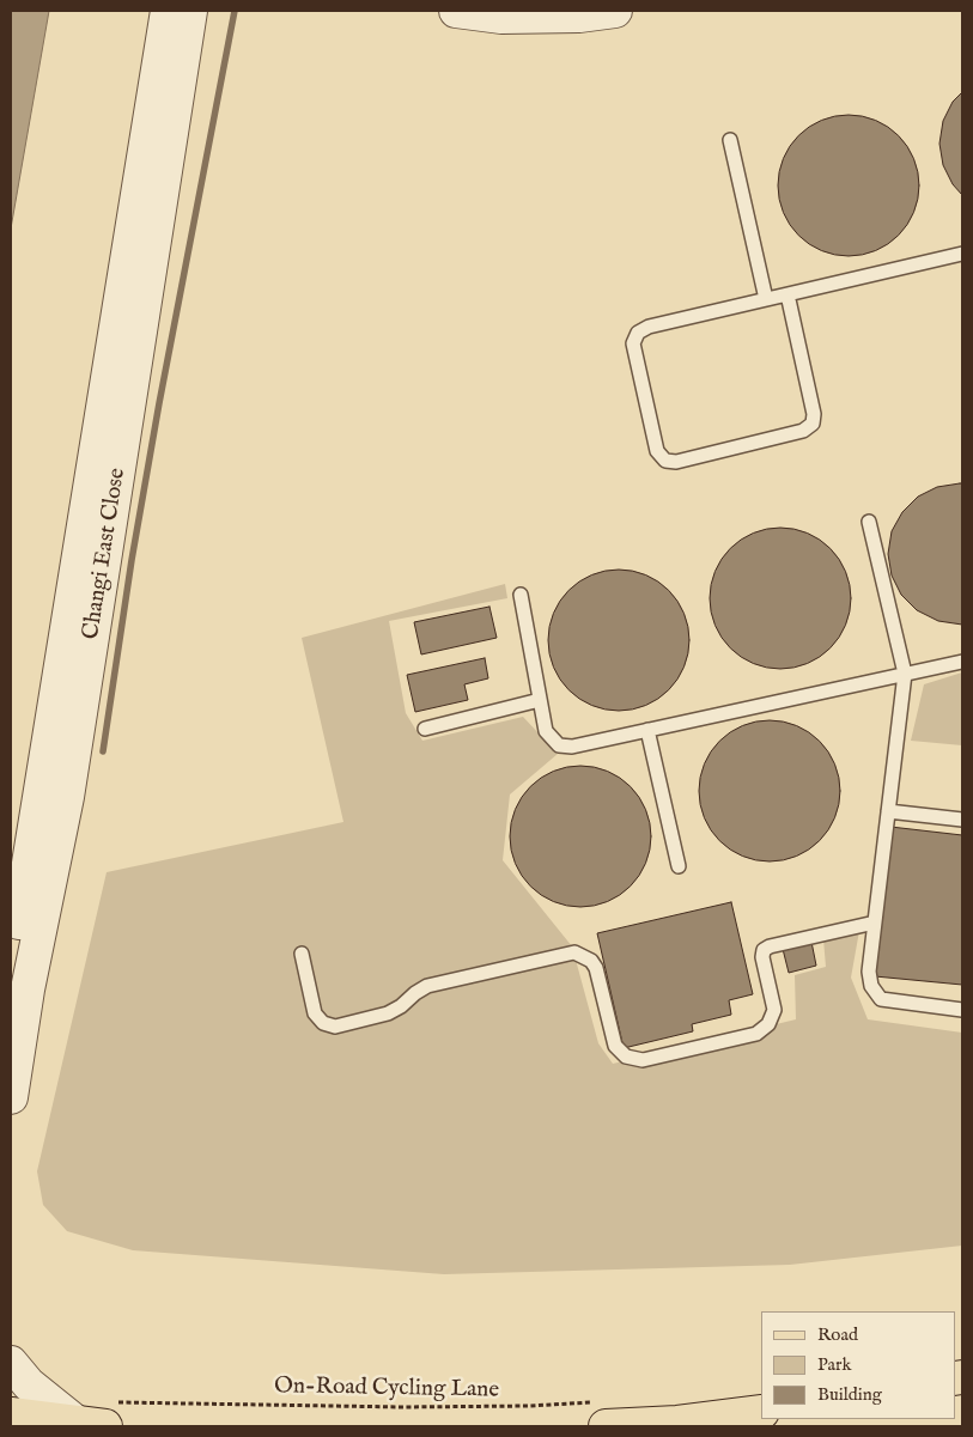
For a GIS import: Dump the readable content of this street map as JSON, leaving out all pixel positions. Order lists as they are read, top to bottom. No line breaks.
{"streets":{"street":["Changi East Close"],"path":["On-Road Cycling Lane"]},"legend":["Road","Park","Building"]}
